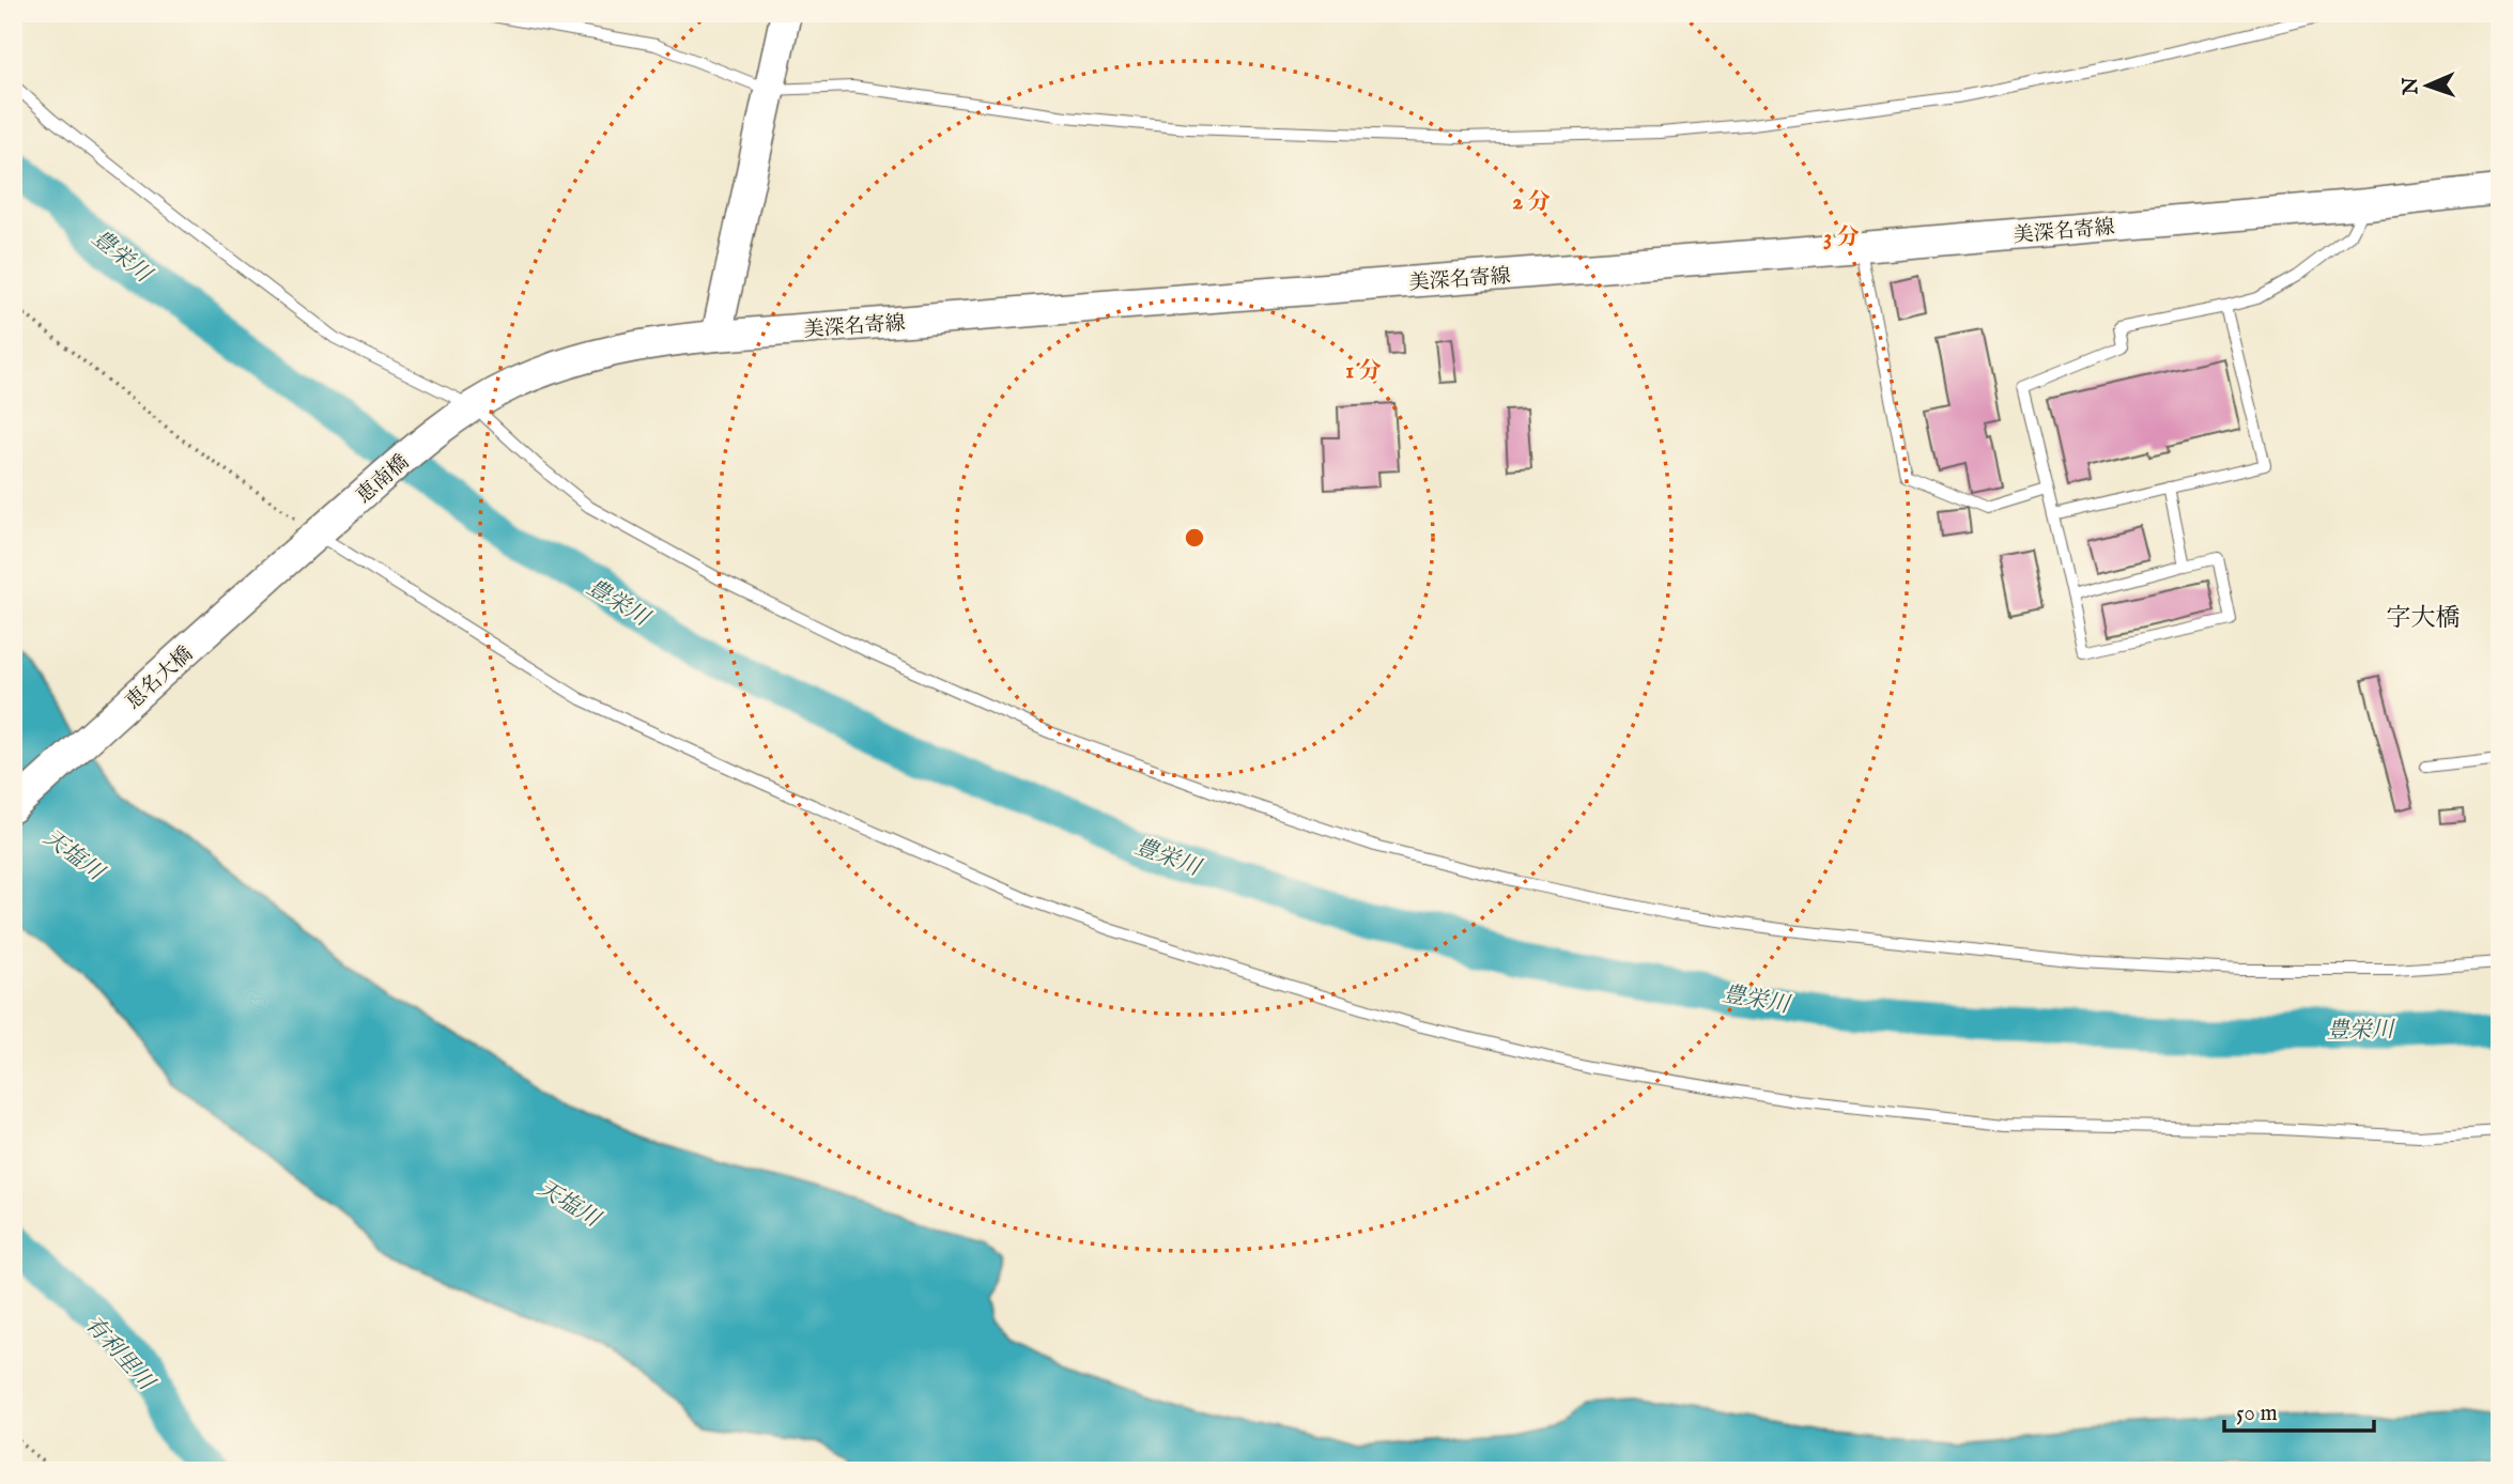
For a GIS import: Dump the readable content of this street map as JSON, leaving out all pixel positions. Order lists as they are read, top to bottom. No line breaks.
{"streets":{"main road":["美深名寄線","恵南橋","恵名大橋"]},"crossings":[["美深名寄線","恵南橋"],["恵南橋","恵名大橋"]],"districts":["字大橋"],"water":["豊栄川","天塩川","有利里川"],"scale_bar":"50 m","north":"left","rings":["2 分","3 分","1 分"]}
